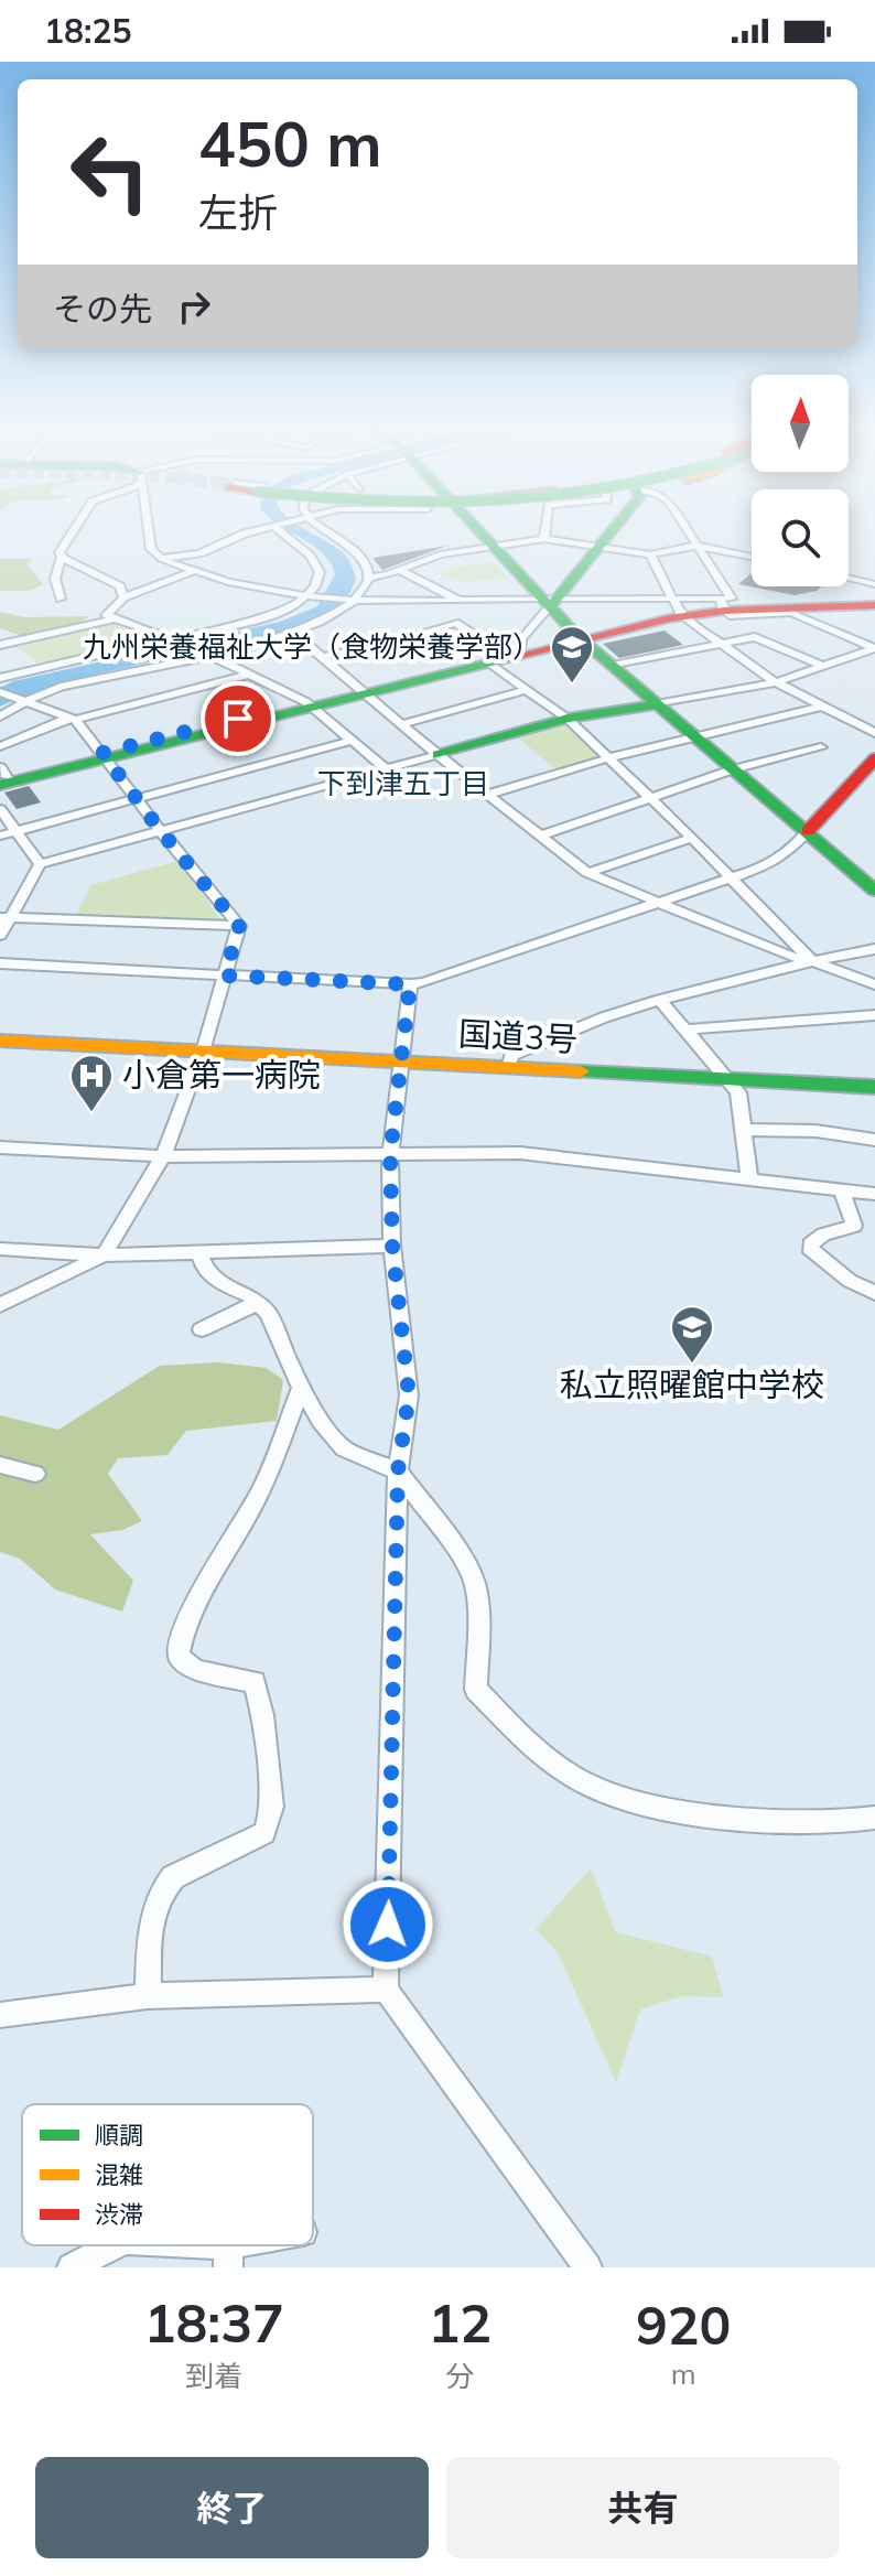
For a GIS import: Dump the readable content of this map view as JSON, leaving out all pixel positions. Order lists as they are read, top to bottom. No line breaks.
{"streets":{"main road":["国道3号"]},"districts":["下到津五丁目"],"places":{"school or university":["九州栄養福祉大学（食物栄養学部）","私立照曜館中学校"],"hospital":["小倉第一病院"]},"legend":["順調","混雑","渋滞"],"north":"top","page":{"status":"18:25","turn":["450 m","左折"],"then":"その先","eta":["18:37","到着","12","分","920","m"],"buttons":["終了","共有"]}}
